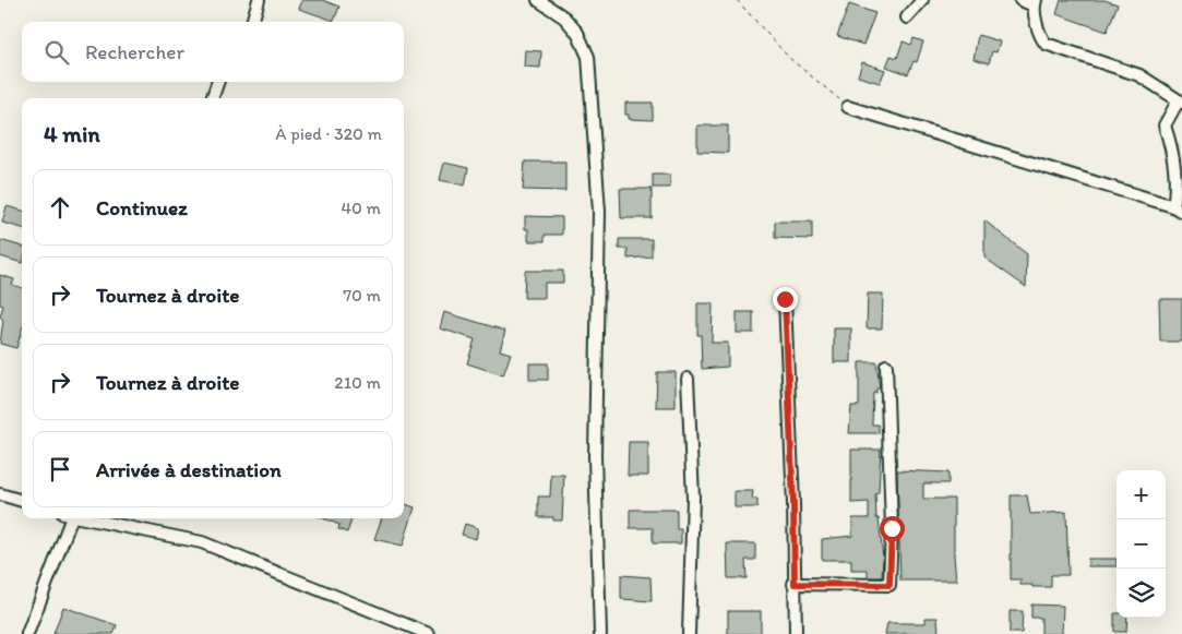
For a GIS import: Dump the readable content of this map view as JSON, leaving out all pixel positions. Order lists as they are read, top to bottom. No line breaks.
{"page":{"search":"Rechercher","heading":["4 min","À pied · 320 m"],"list":[["Continuez","40 m"],["Tournez à droite","70 m"],["Tournez à droite","210 m"],"Arrivée à destination"],"map_buttons":["+","−"]}}
